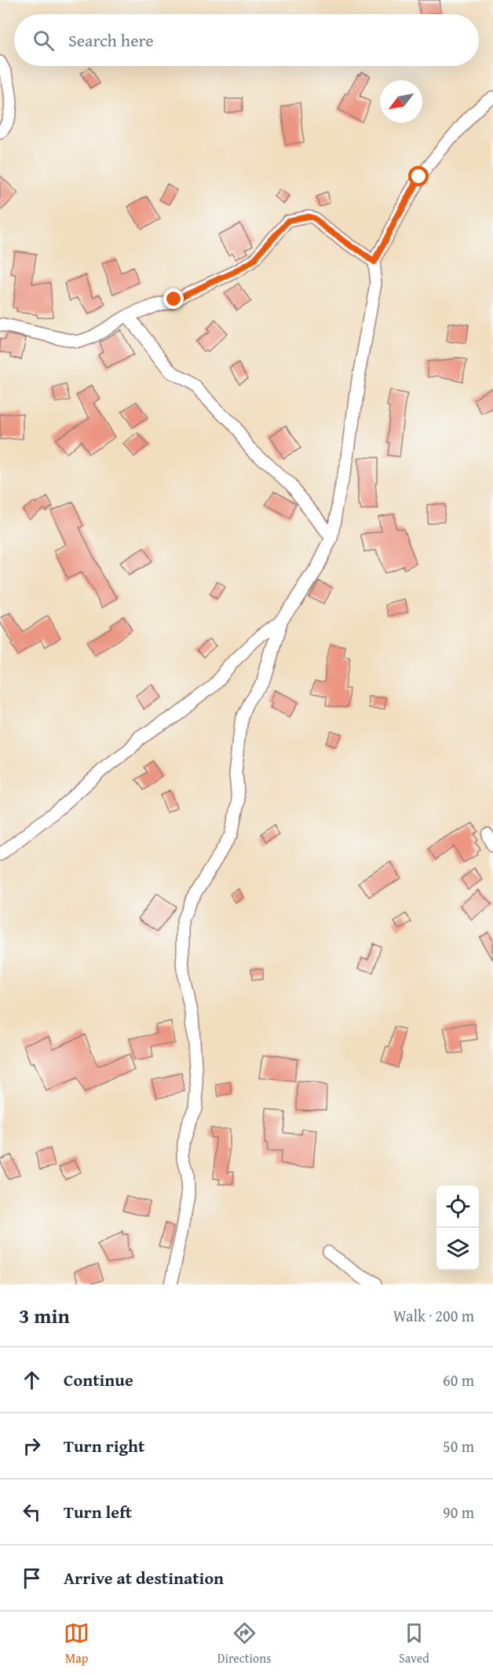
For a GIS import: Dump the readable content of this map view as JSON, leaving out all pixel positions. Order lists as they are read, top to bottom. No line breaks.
{"north":"bottom left","page":{"search":"Search here","heading":["3 min","Walk · 200 m"],"list":[["Continue","60 m"],["Turn right","50 m"],["Turn left","90 m"],"Arrive at destination"],"nav":["Map","Directions","Saved"]}}
